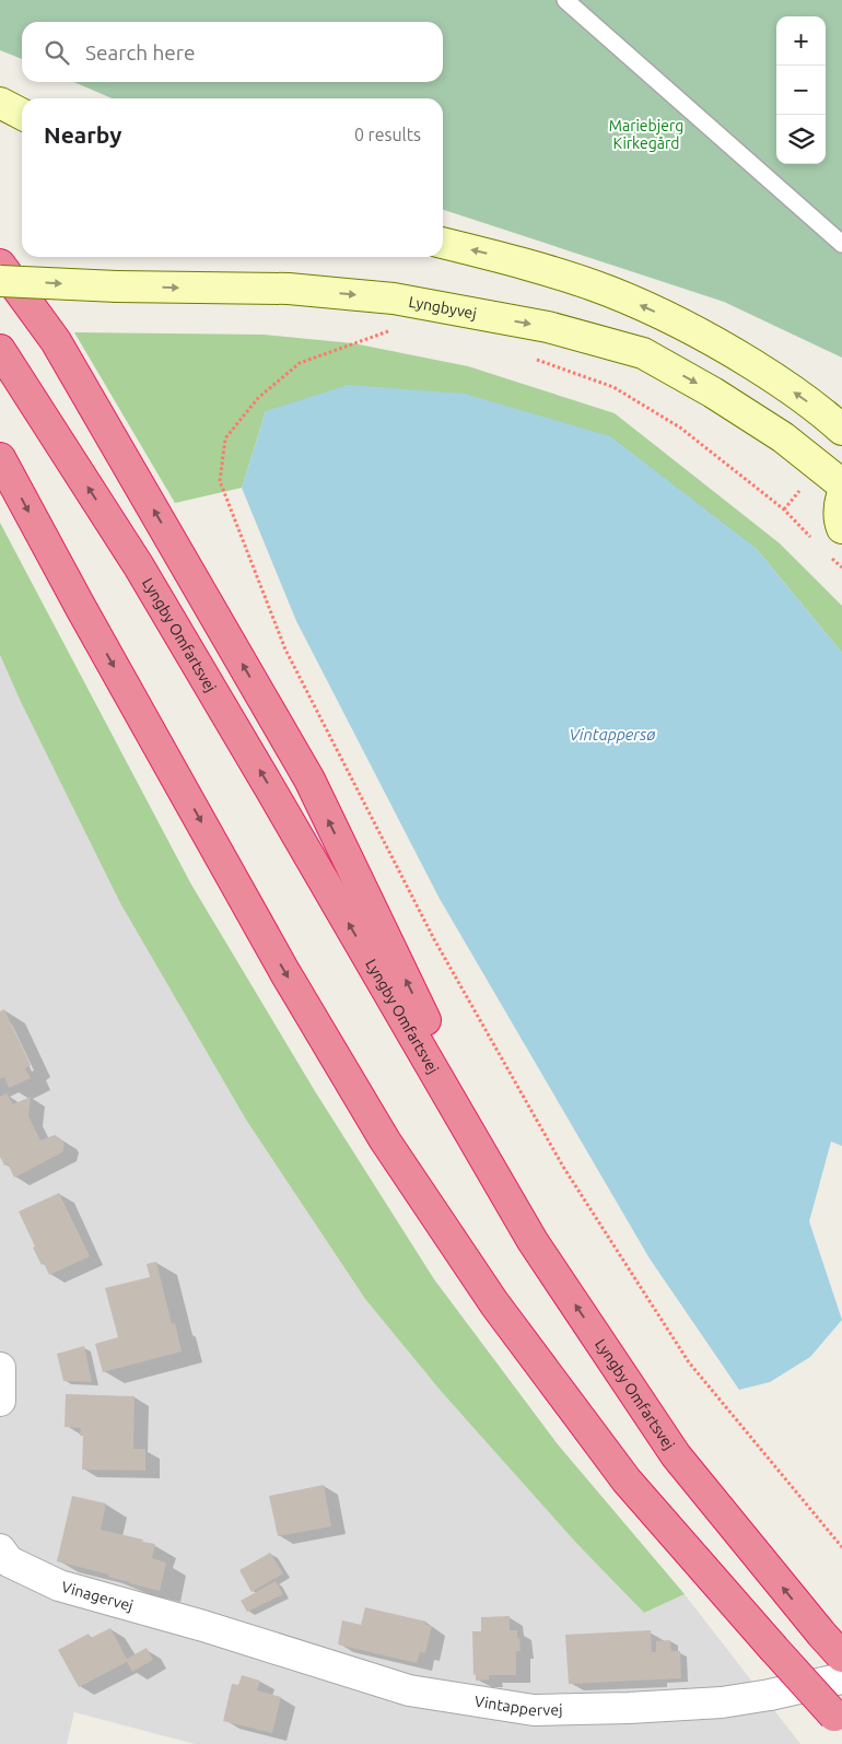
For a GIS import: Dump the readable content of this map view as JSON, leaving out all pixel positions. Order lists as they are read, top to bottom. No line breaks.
{"streets":{"highway":["Lyngby Omfartsvej"],"street":["Lyngbyvej","Vinagervej","Vintappervej"]},"crossings":[["Vinagervej","Vintappervej"]],"water":["Vintappersø"],"parks":["Mariebjerg Kirkegård"],"page":{"map_buttons":["+","−"],"search":"Search here","heading":["Nearby","0 results"]}}
